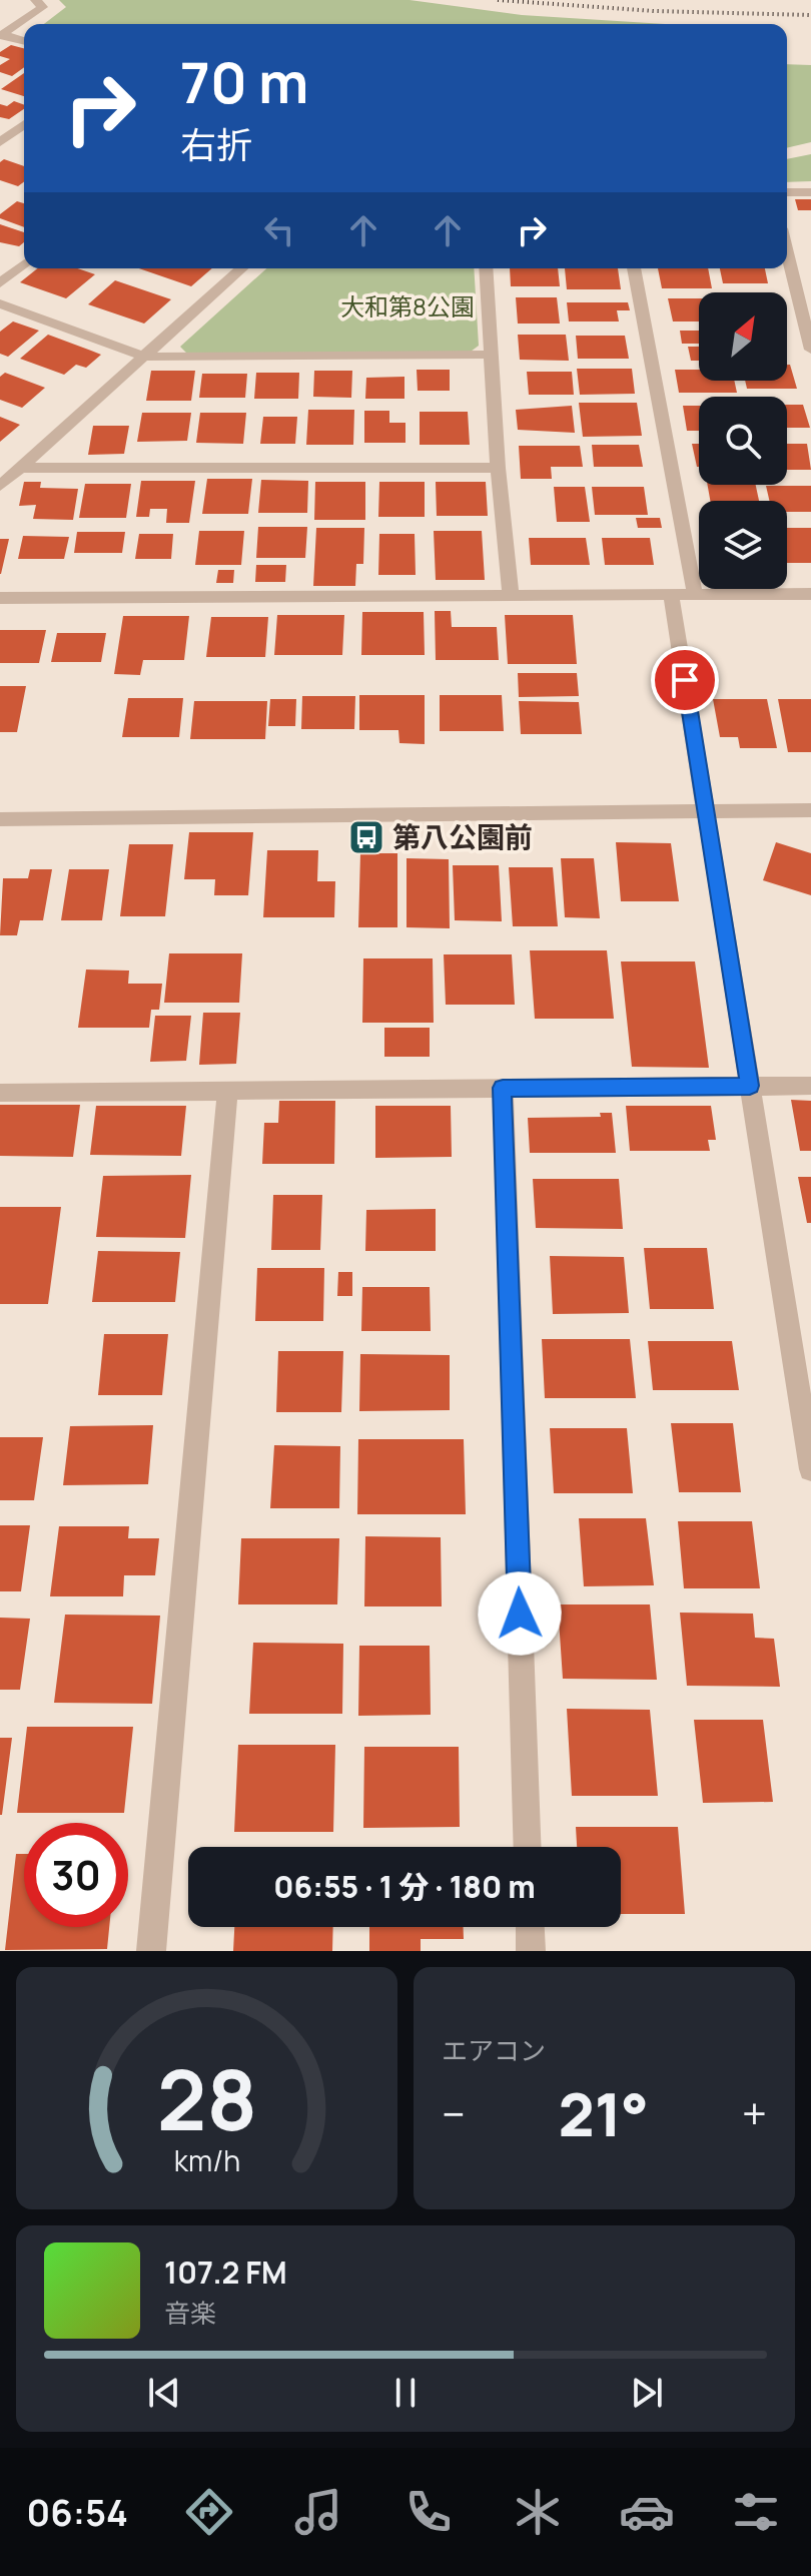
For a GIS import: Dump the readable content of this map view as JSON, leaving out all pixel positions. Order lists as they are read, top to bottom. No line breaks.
{"parks":["大和第8公園"],"places":{"bus stop":["第八公園前"]},"north":"top right","page":{"turn":["70 m","右折"],"limit":"30","trip":"06:55 · 1 分 · 180 m","tile":"エアコン","heat":["−","21°","+"],"song":["107.2 FM","音楽"],"tabs":"06:54","gauge":["28","km/h"]}}
